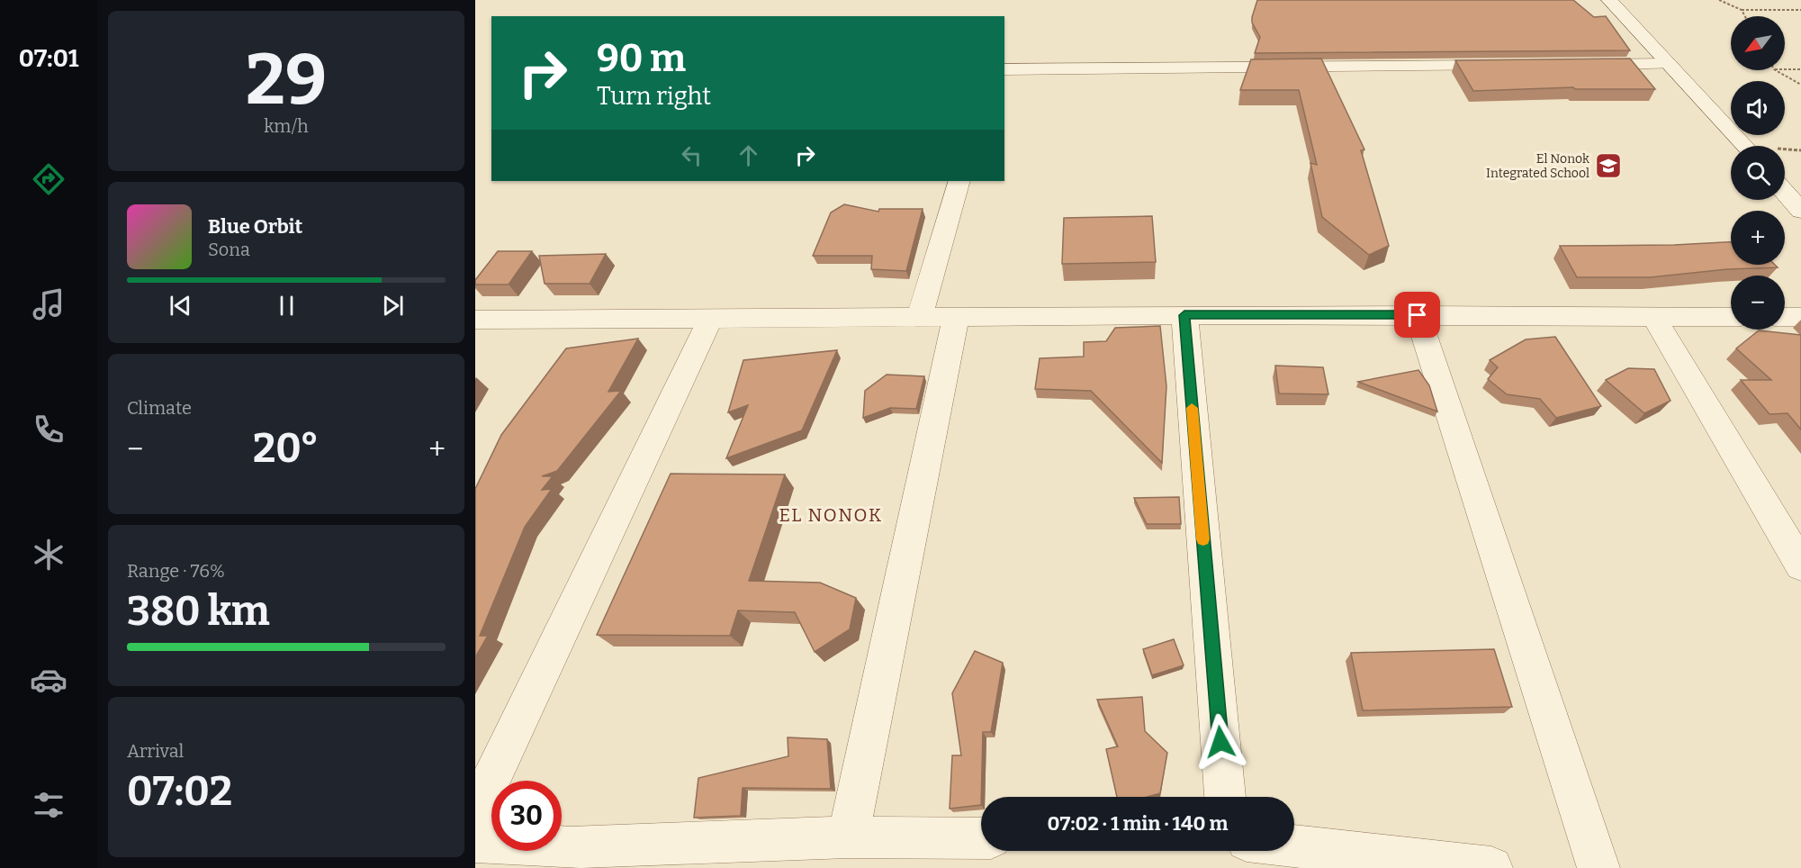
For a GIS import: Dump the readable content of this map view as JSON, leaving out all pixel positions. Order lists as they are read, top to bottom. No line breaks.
{"districts":["EL NONOK"],"places":{"school or university":["El Nonok Integrated School"]},"north":"bottom left","page":{"tabs":"07:01","tile":[["29","km/h"],"Climate",["Range · 76%","380 km"],["Arrival","07:02"]],"map_buttons":["+","−"],"turn":["90 m","Turn right"],"song":["Blue Orbit","Sona"],"heat":["−","20°","+"],"limit":"30","trip":"07:02 · 1 min · 140 m"}}
